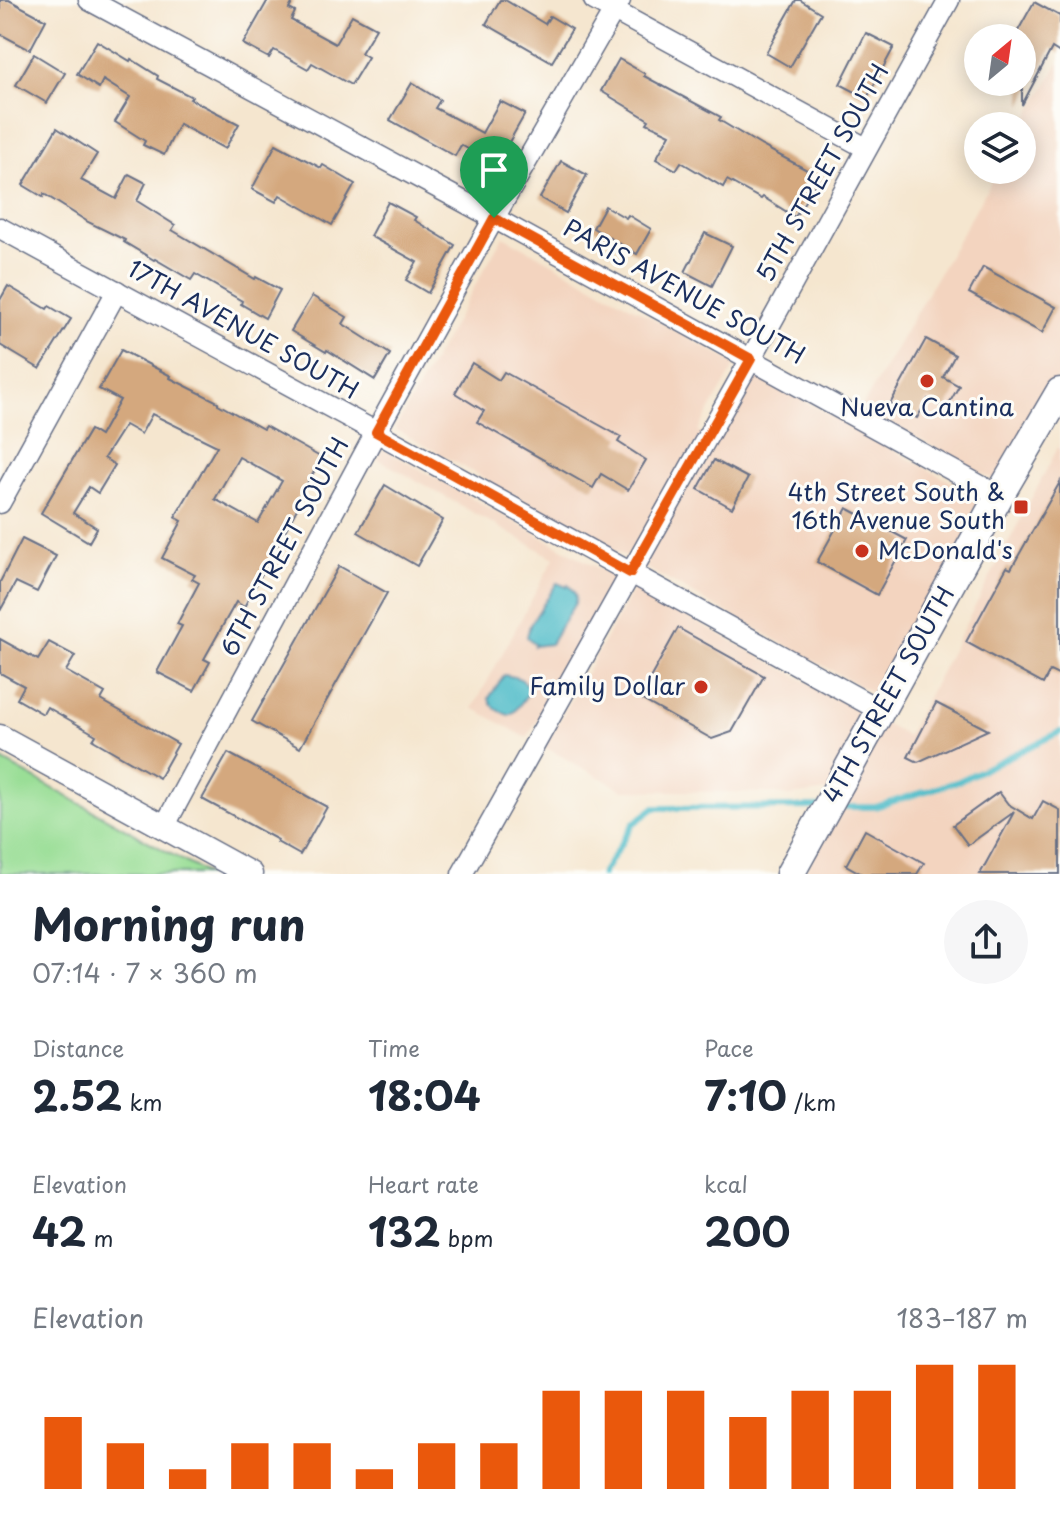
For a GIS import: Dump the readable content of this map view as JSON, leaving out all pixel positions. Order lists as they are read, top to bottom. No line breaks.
{"streets":{"main road":["4TH STREET SOUTH"],"street":["5TH STREET SOUTH","PARIS AVENUE SOUTH","17TH AVENUE SOUTH","6TH STREET SOUTH"]},"crossings":[["5TH STREET SOUTH","PARIS AVENUE SOUTH"],["5TH STREET SOUTH","17TH AVENUE SOUTH"],["PARIS AVENUE SOUTH","6TH STREET SOUTH"],["PARIS AVENUE SOUTH","4TH STREET SOUTH"],["17TH AVENUE SOUTH","6TH STREET SOUTH"],["17TH AVENUE SOUTH","4TH STREET SOUTH"]],"places":{"other":["Nueva Cantina","McDonald's","Family Dollar"],"transit":["4th Street South & 16th Avenue South"]},"north":"top right","page":{"heading":["Morning run","07:14 · 7 × 360 m"],"stats":[["Distance","2.52 km"],["Time","18:04"],["Pace","7:10 /km"],["Elevation","42 m"],["Heart rate","132 bpm"],["kcal","200"]],"chart":["Elevation","183–187 m"]}}
